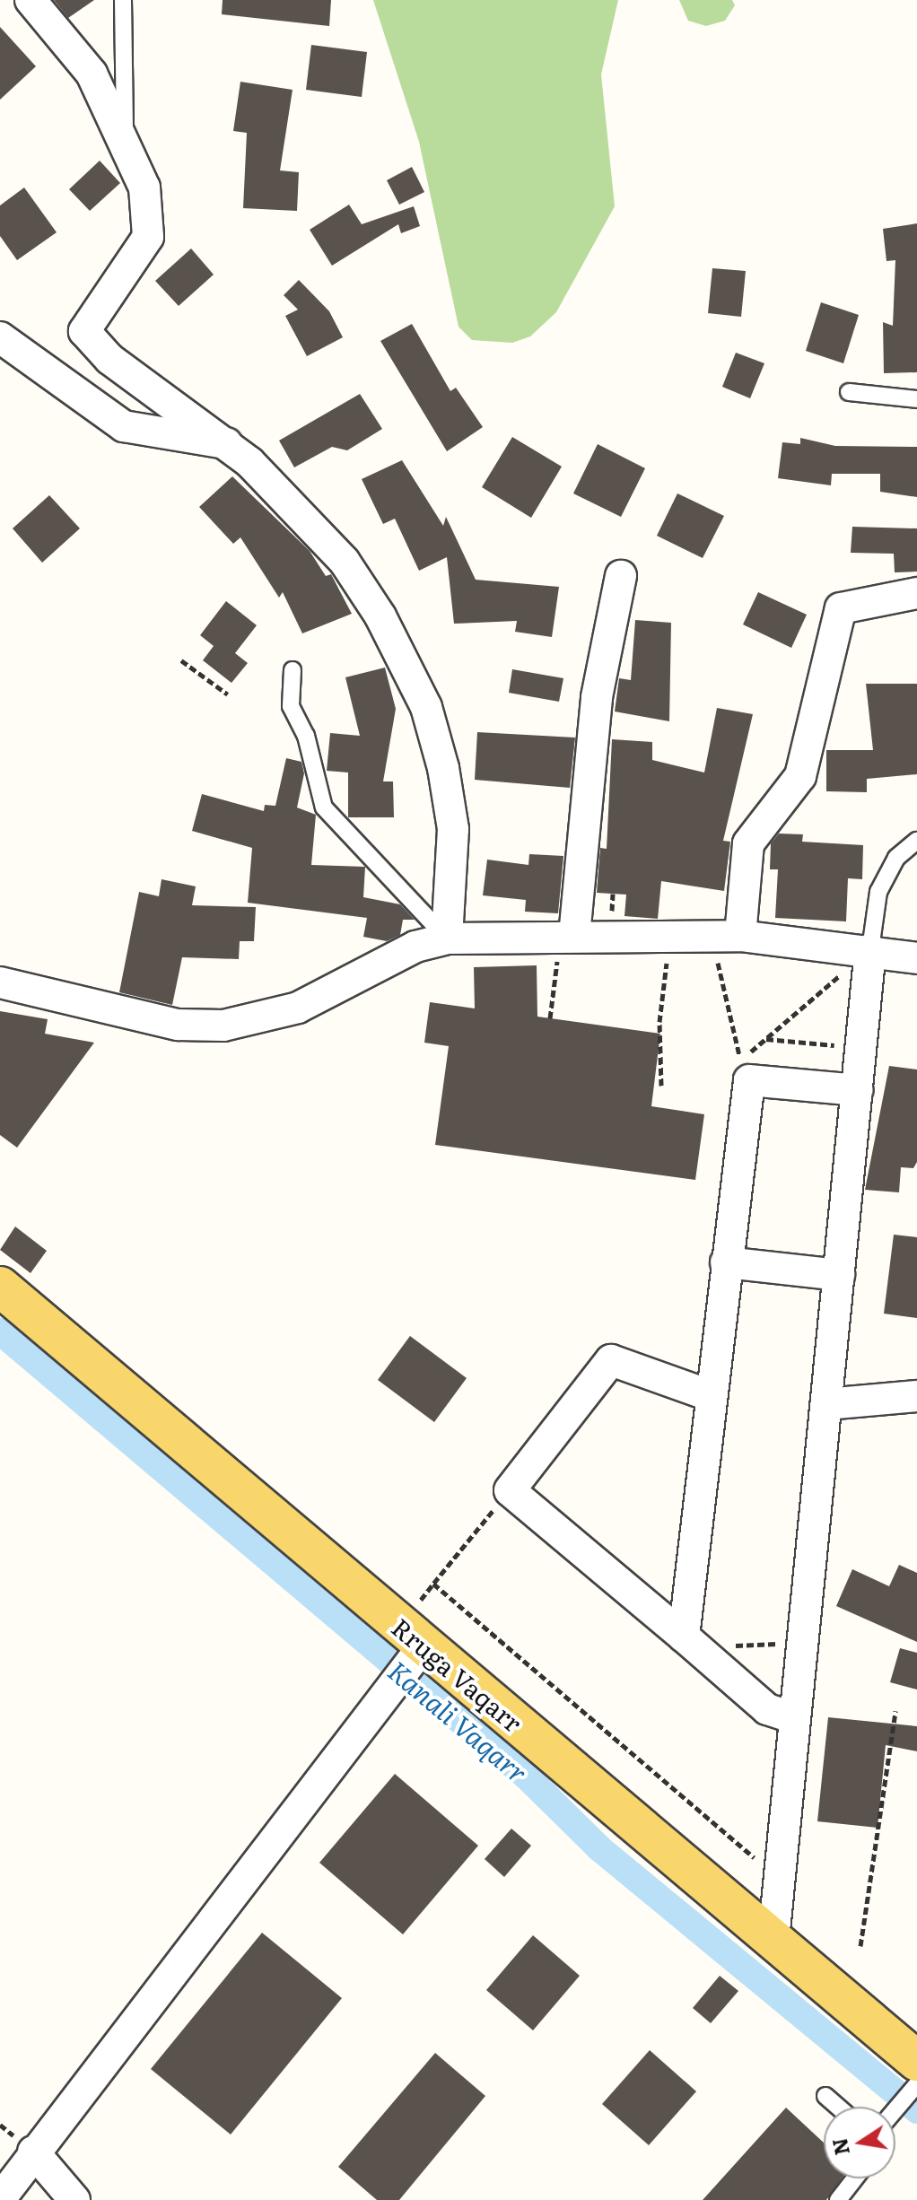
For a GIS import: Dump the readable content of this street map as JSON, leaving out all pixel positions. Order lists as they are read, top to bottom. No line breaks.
{"streets":{"main road":["Rruga Vaqarr"]},"water":["Kanali Vaqarr"],"north":"left"}
